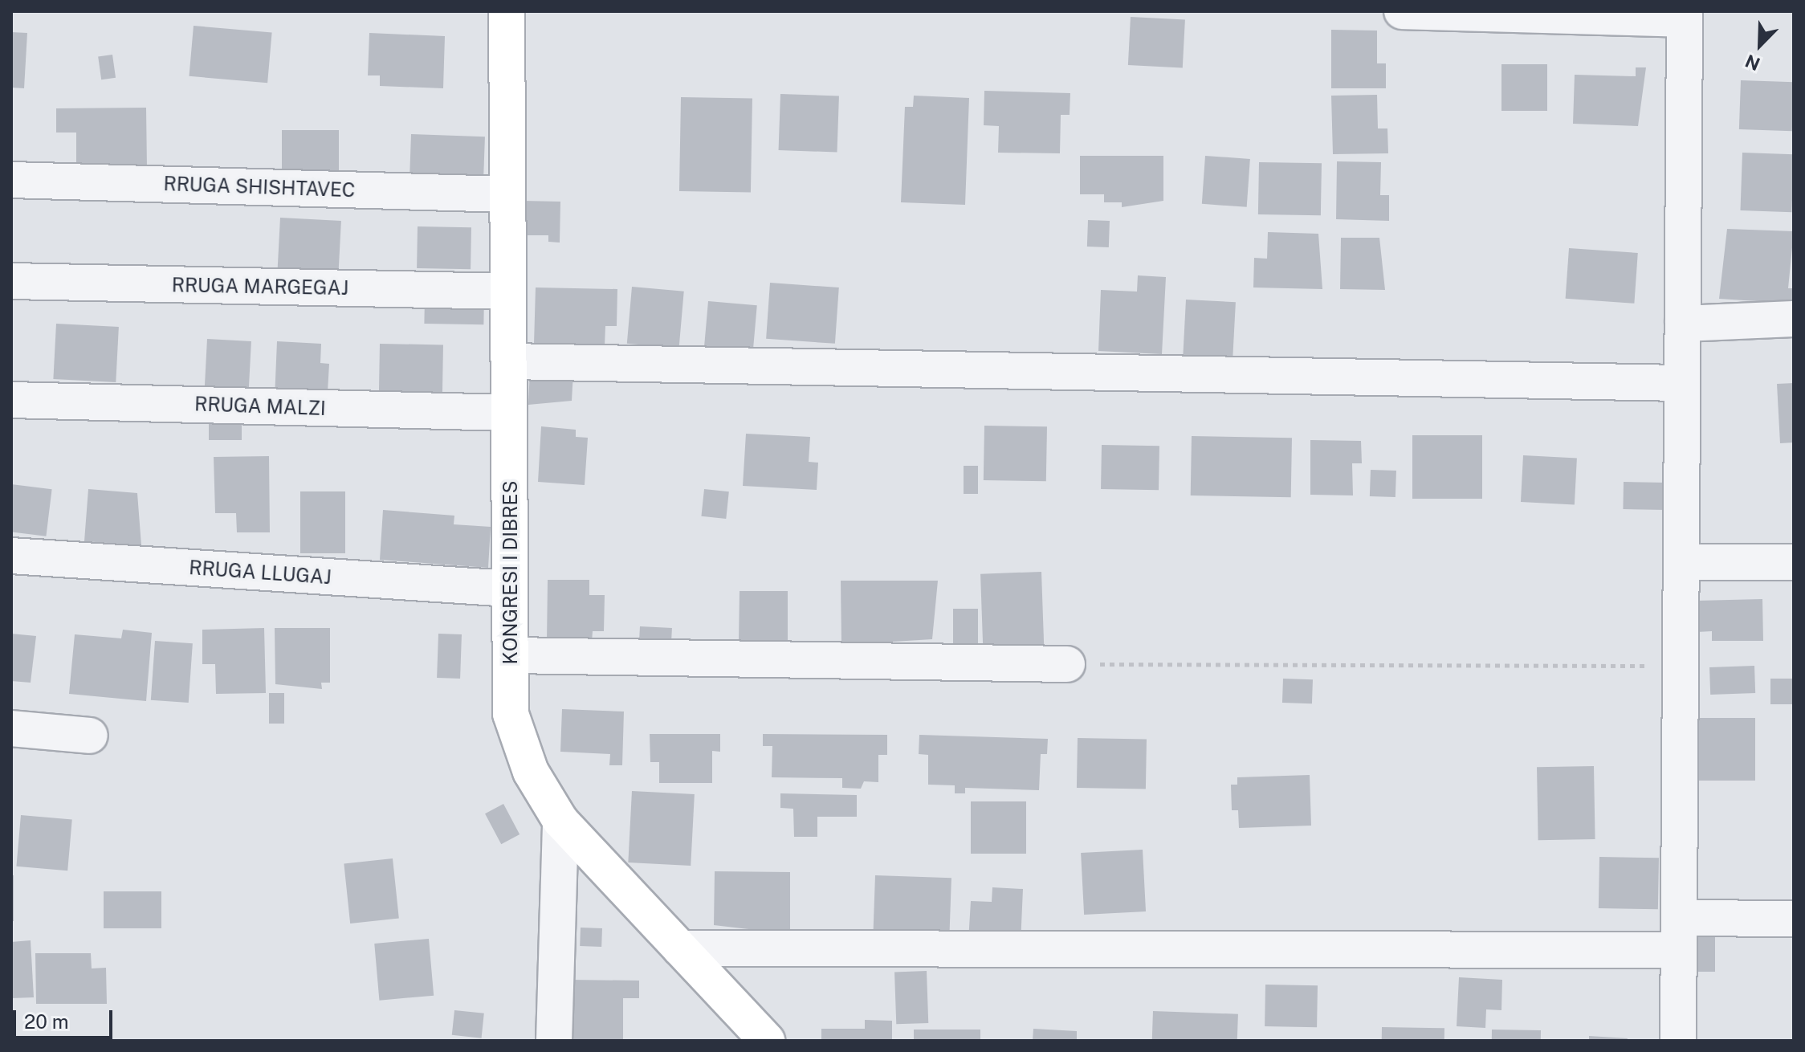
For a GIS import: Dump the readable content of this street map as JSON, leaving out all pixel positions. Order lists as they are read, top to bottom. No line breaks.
{"streets":{"street":["RRUGA SHISHTAVEC","RRUGA MARGEGAJ","RRUGA MALZI","RRUGA LLUGAJ","KONGRESI I DIBRES"]},"crossings":[["RRUGA SHISHTAVEC","KONGRESI I DIBRES"],["RRUGA MARGEGAJ","KONGRESI I DIBRES"],["RRUGA MALZI","KONGRESI I DIBRES"],["RRUGA LLUGAJ","KONGRESI I DIBRES"]],"scale_bar":"20 m","north":"bottom left"}
